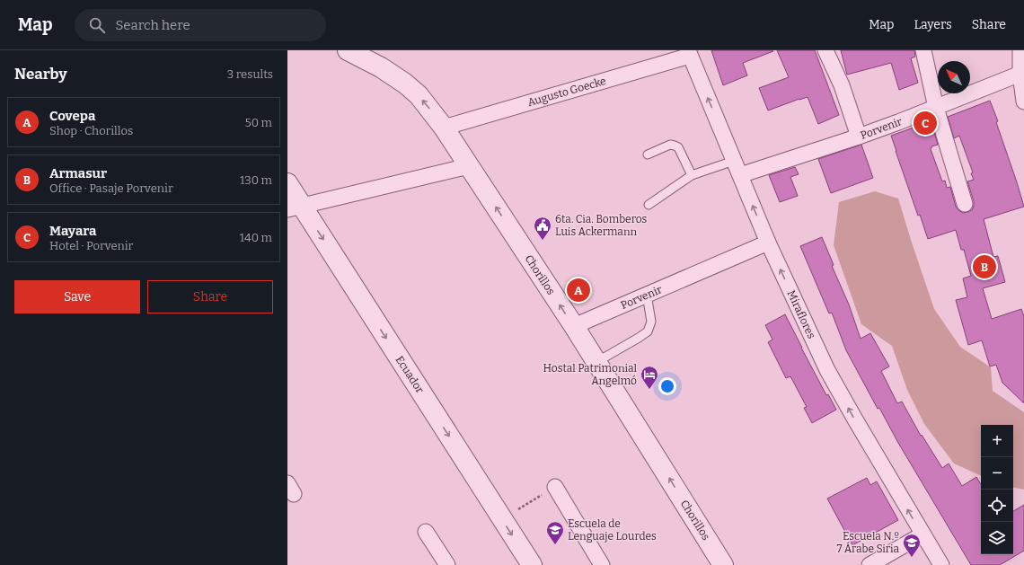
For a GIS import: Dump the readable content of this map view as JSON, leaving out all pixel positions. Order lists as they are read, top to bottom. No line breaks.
{"streets":{"street":["Augusto Goecke","Porvenir","Chorillos","Miraflores","Ecuador"]},"crossings":[["Augusto Goecke","Chorillos"],["Augusto Goecke","Miraflores"],["Porvenir","Chorillos"],["Porvenir","Miraflores"]],"one_way":["Chorillos","Miraflores","Ecuador"],"places":{"public building":["6ta. Cia. Bomberos Luis Ackermann"],"hotel":["Hostal Patrimonial Angelmó"],"school or university":["Escuela de Lenguaje Lourdes","Escuela N.º 7 Árabe Siria"]},"north":"top left","page":{"header":"Map","search":"Search here","nav":["Map","Layers","Share"],"heading":["Nearby","3 results"],"list":[{"mark":"A","name":"Covepa","note":"Shop · Chorillos","value":"50 m"},{"mark":"B","name":"Armasur","note":"Office · Pasaje Porvenir","value":"130 m"},{"mark":"C","name":"Mayara","note":"Hotel · Porvenir","value":"140 m"}],"pins":["C","B","A"],"buttons":["Save","Share"],"map_buttons":["+","−"]}}
